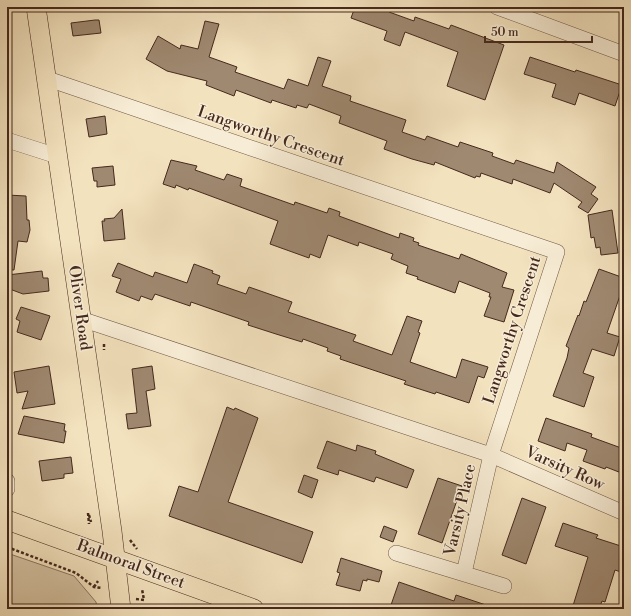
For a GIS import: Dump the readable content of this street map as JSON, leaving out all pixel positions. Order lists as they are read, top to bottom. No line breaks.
{"streets":{"main road":["Oliver Road","Balmoral Street"],"street":["Langworthy Crescent","Varsity Row","Varsity Place"]},"crossings":[["Langworthy Crescent","Oliver Road"],["Langworthy Crescent","Varsity Row"],["Langworthy Crescent","Varsity Place"],["Oliver Road","Balmoral Street"],["Varsity Row","Varsity Place"]],"scale_bar":"50 m"}
